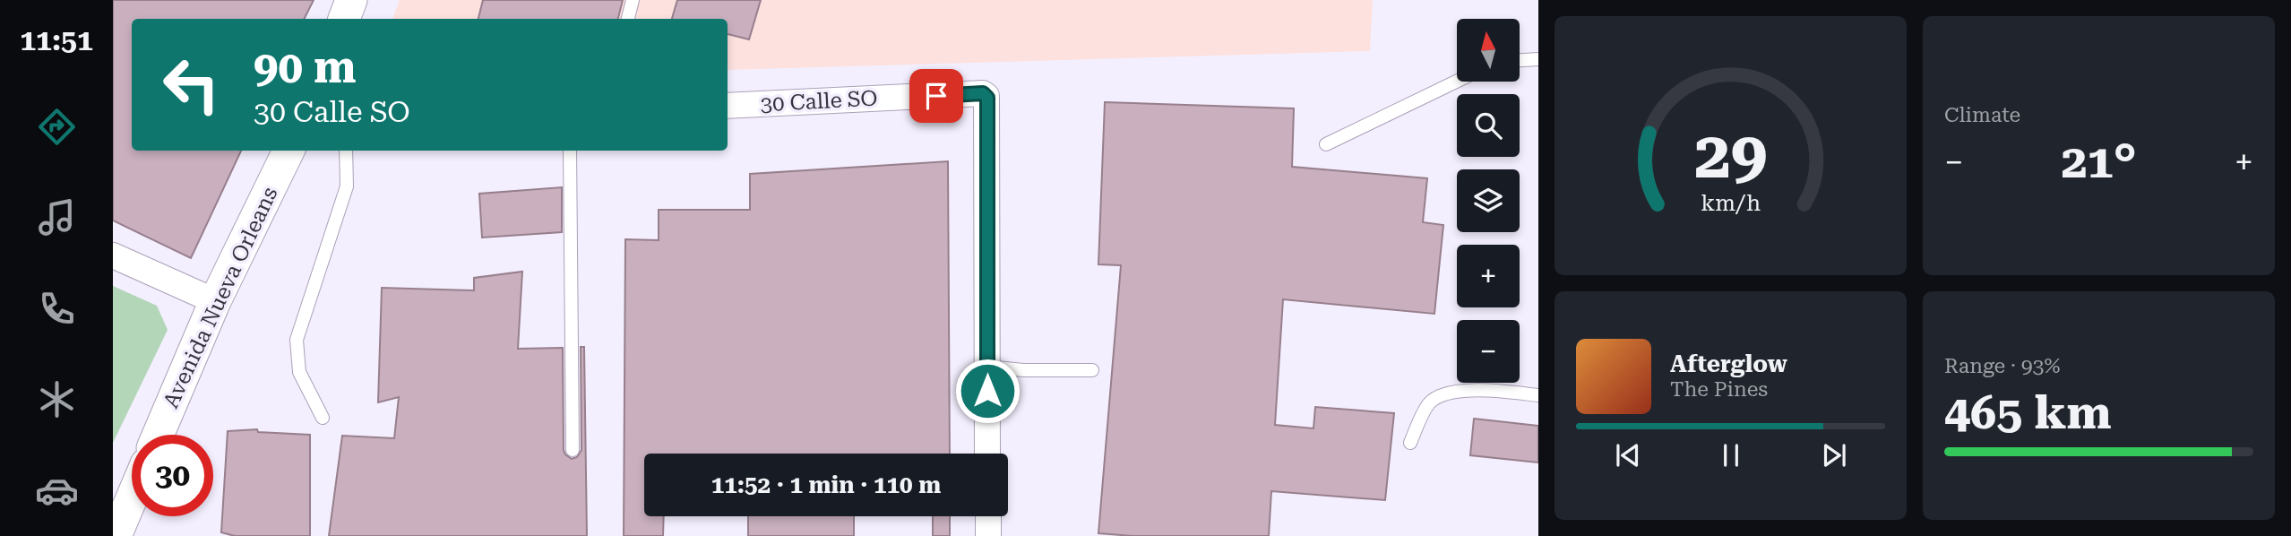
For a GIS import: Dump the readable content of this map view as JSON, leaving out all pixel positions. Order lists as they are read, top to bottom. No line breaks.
{"streets":{"street":["30 Calle SO","Avenida Nueva Orleans"]},"north":"top","page":{"tabs":"11:51","tile":["Climate",["Range · 93%","465 km"]],"map_buttons":["+","−"],"turn":["90 m","30 Calle SO"],"heat":["−","21°","+"],"song":["Afterglow","The Pines"],"limit":"30","trip":"11:52 · 1 min · 110 m","gauge":["29","km/h"]}}
